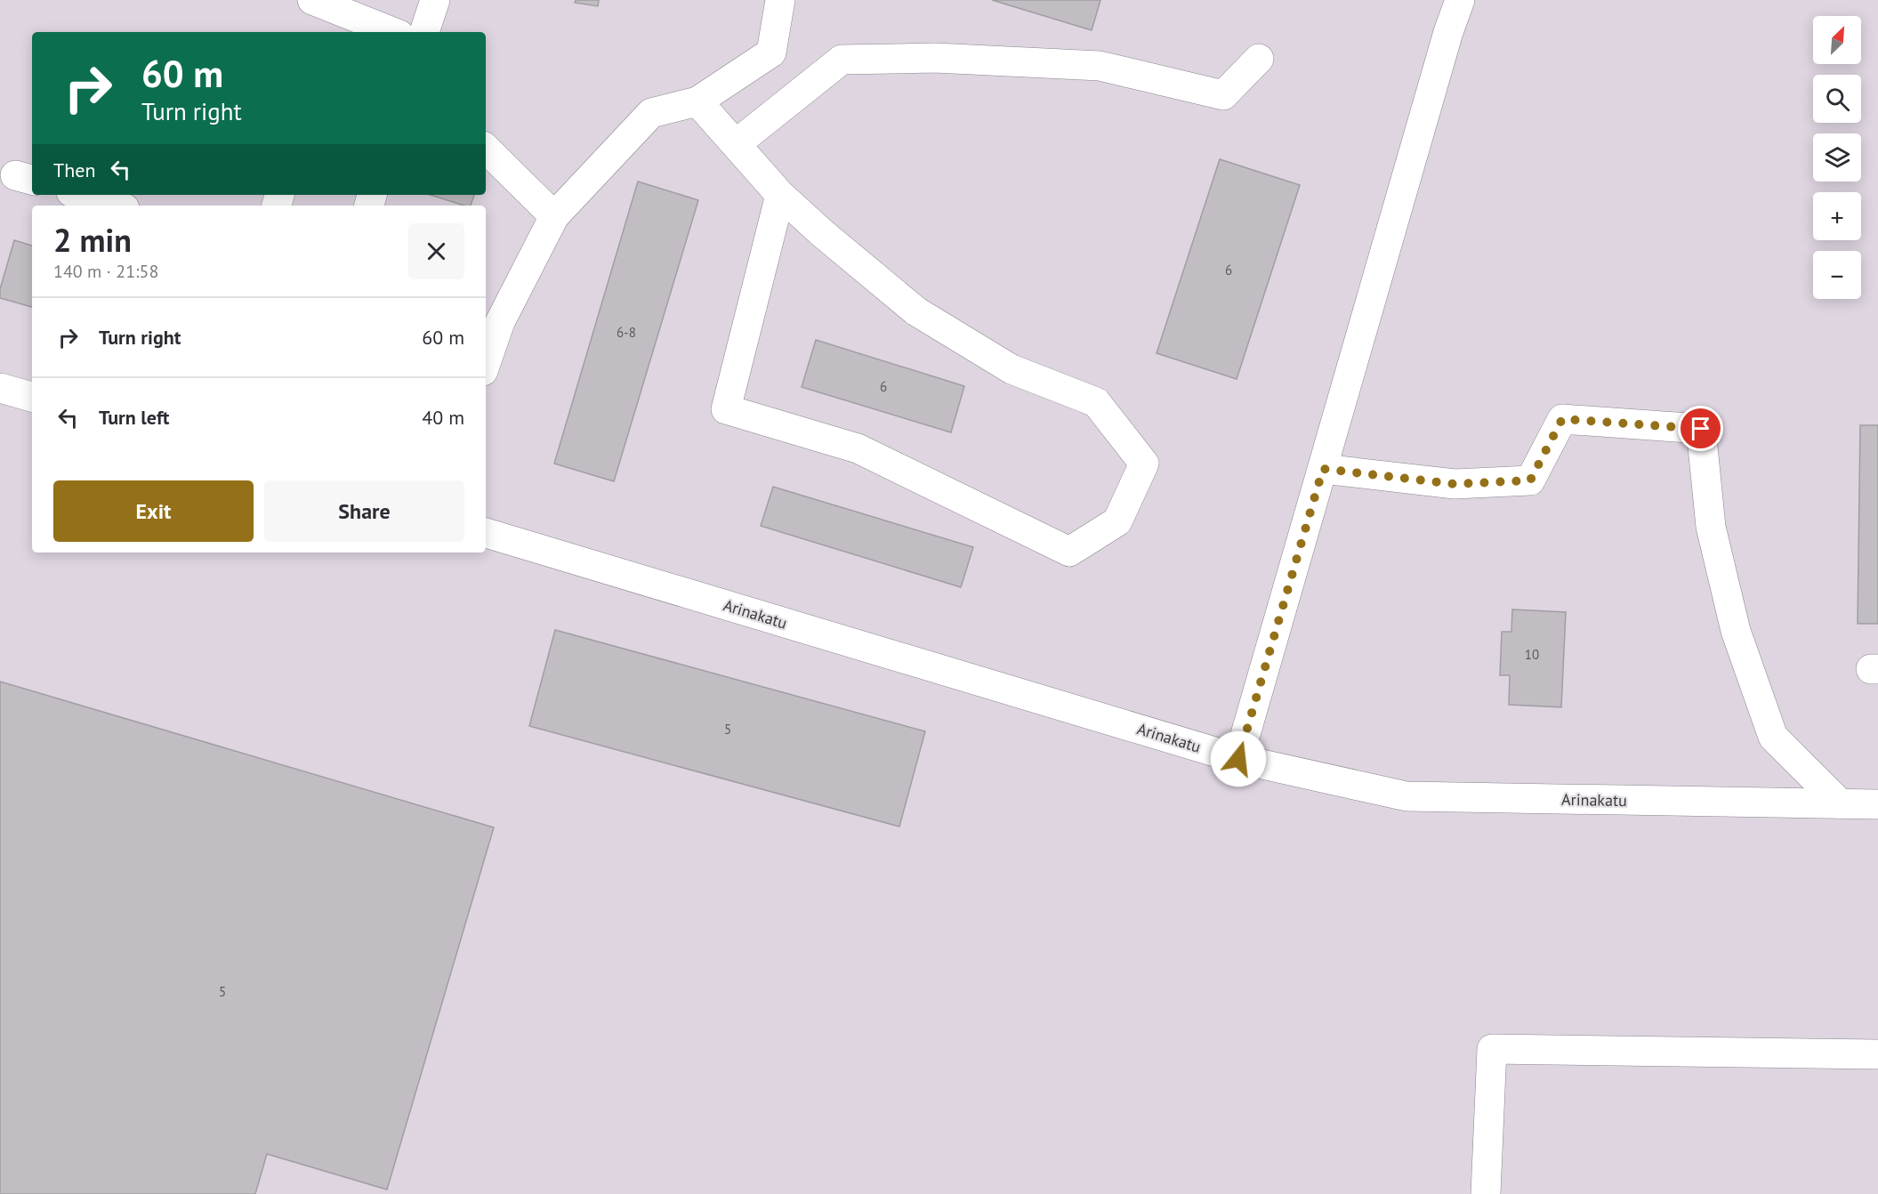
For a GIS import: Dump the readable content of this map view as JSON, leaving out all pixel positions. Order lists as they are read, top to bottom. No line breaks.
{"streets":{"street":["Arinakatu"]},"house_numbers":["6","6-8","6","10","5","5"],"north":"top right","page":{"map_buttons":["+","−"],"turn":["60 m","Turn right"],"then":"Then","heading":["2 min","140 m · 21:58"],"list":[{"name":"Turn right","value":"60 m"},{"name":"Turn left","value":"40 m"}],"buttons":["Exit","Share"]}}
